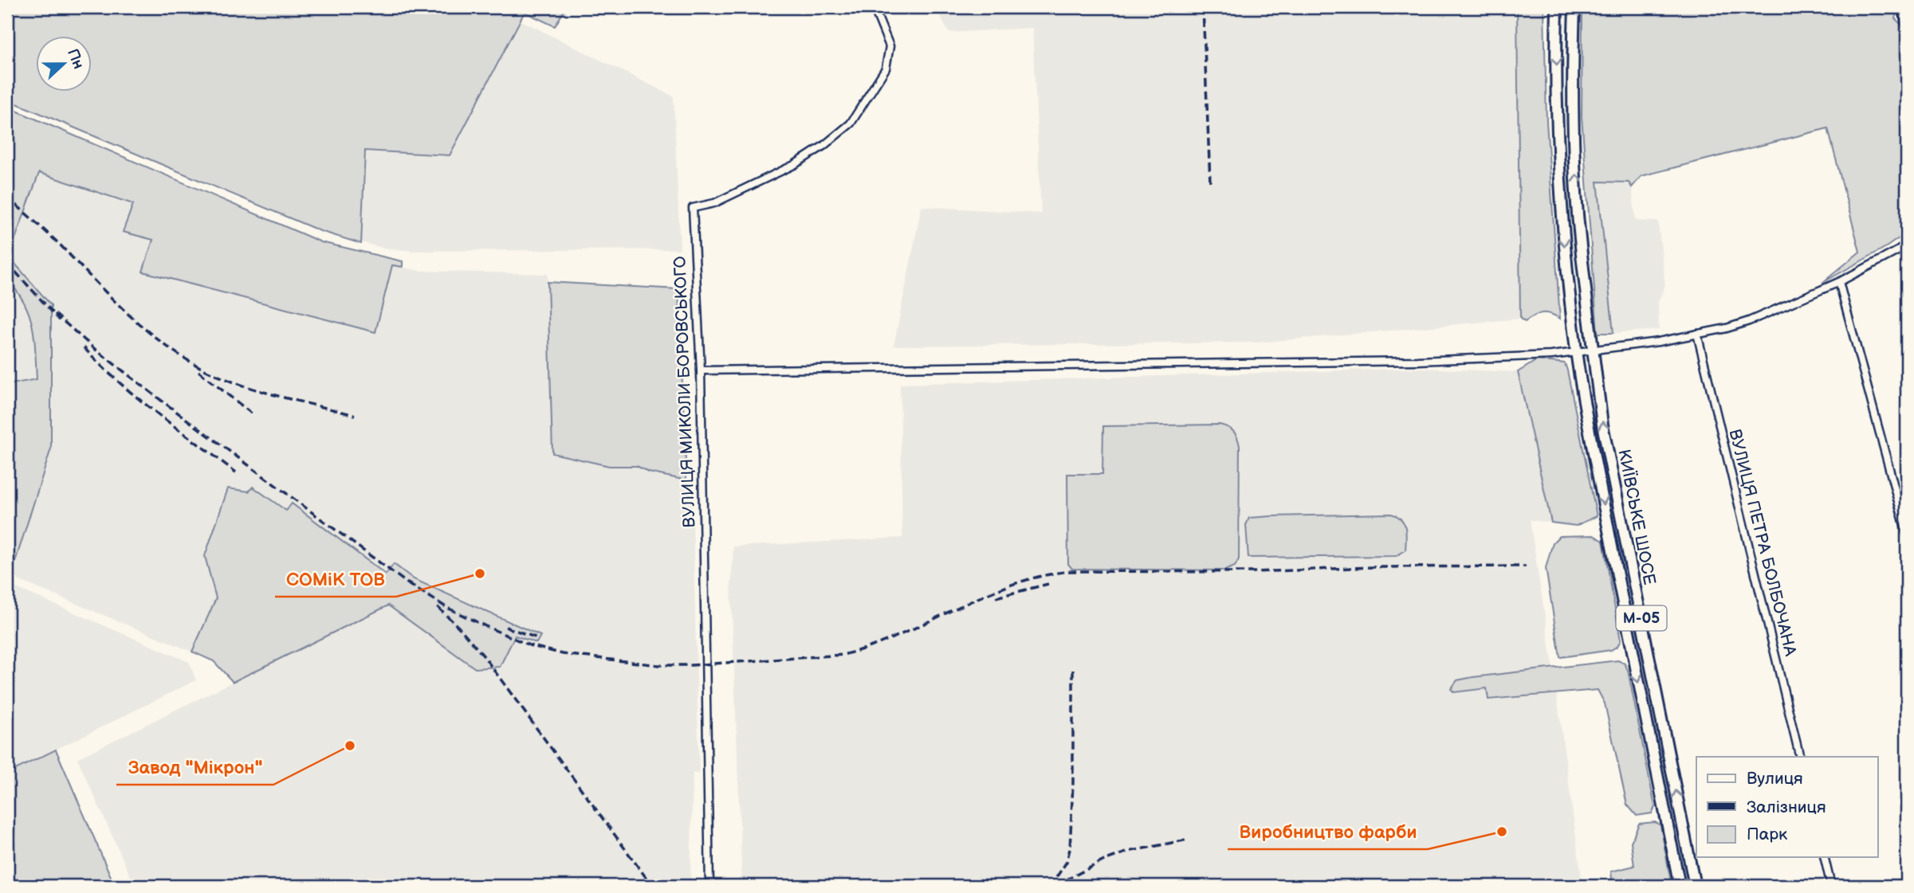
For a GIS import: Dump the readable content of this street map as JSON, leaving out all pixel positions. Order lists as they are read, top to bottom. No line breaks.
{"streets":{"main road":["КИЇВСЬКЕ ШОСЕ","М-05"],"street":["ВУЛИЦЯ МИКОЛИ БОРОВСЬКОГО","ВУЛИЦЯ ПЕТРА БОЛБОЧАНА"]},"crossings":[["КИЇВСЬКЕ ШОСЕ","М-05"]],"places":["СОМіК ТОВ","Завод \"Мікрон\"","Виробництво фарби"],"legend":["Вулиця","Залізниця","Парк"],"north":"right"}
